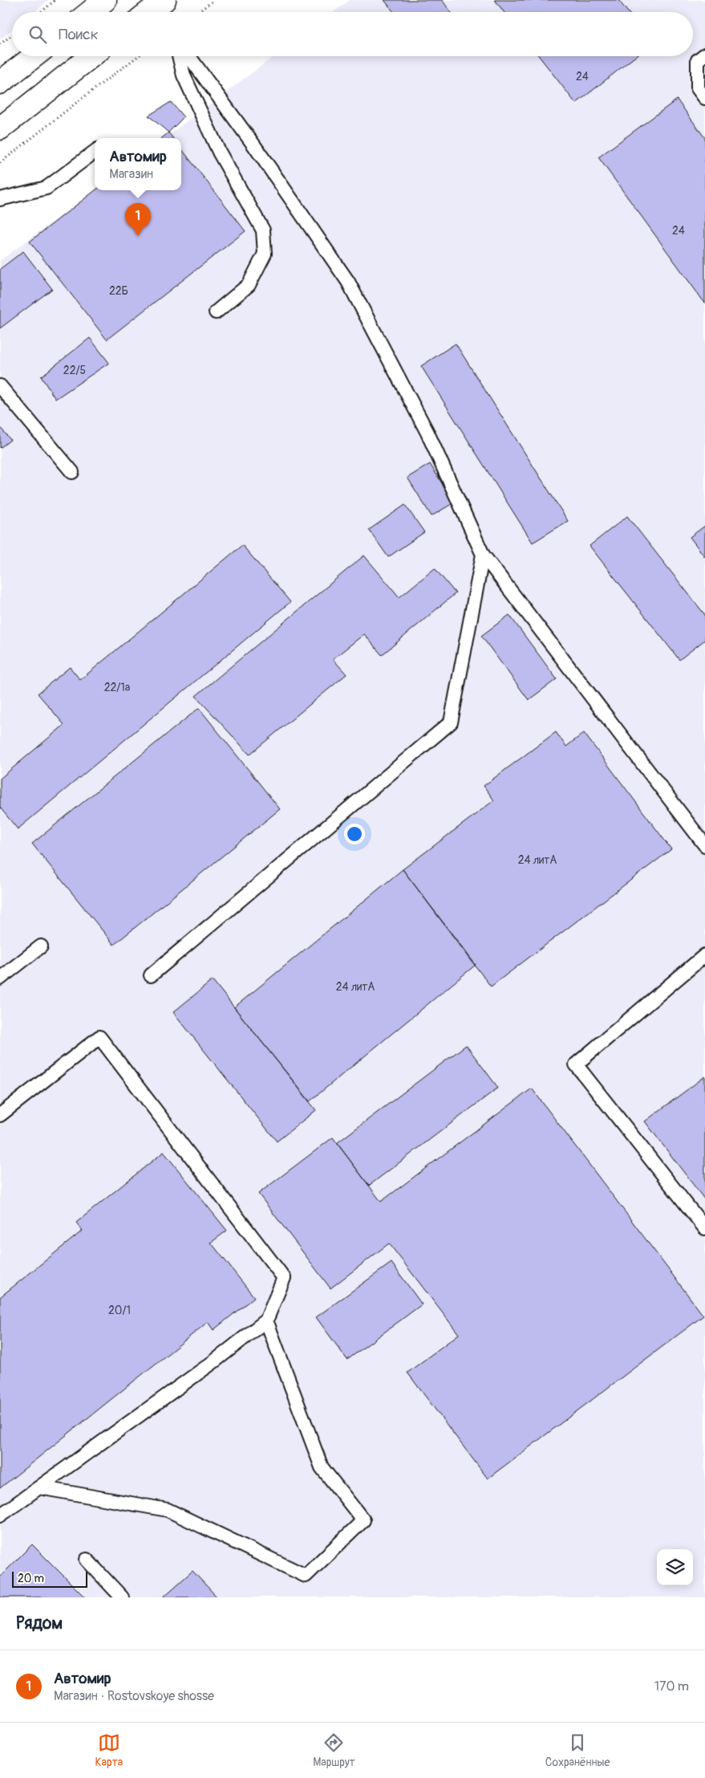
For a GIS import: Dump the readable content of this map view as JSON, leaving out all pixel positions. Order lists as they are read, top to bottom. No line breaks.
{"house_numbers":["24","24","22Б","22/5","22/1а","24 литА","24 литА","20/1"],"scale_bar":"20 m","page":{"search":"Поиск","popup":["Автомир","Магазин"],"pins":"1","scale":"20 m","heading":"Рядом","list":[{"mark":"1","name":"Автомир","note":"Магазин · Rostovskoye shosse","value":"170 m"}],"nav":["Карта","Маршрут","Сохранённые"]}}
